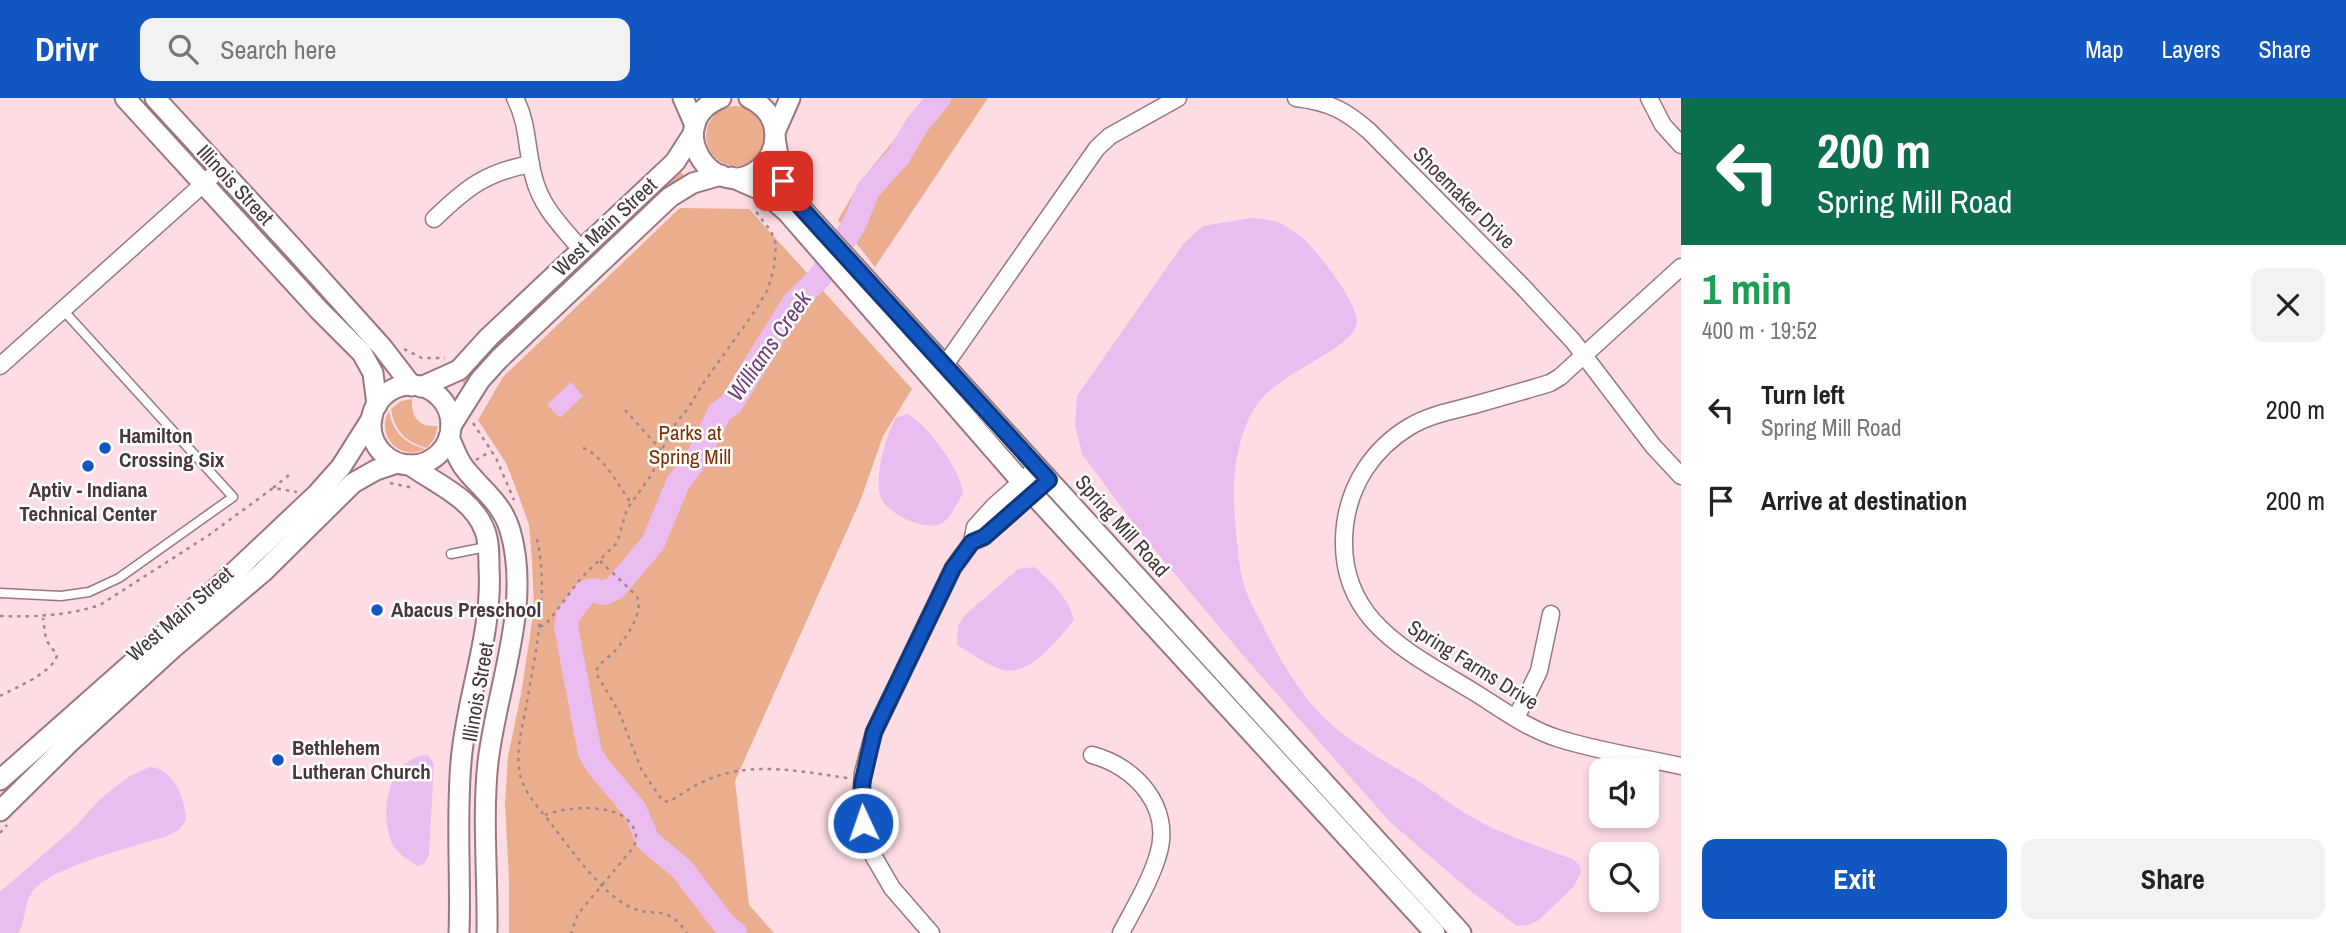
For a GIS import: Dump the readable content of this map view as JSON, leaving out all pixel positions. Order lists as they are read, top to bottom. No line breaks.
{"streets":{"street":["Illinois Street","Shoemaker Drive","West Main Street","Spring Mill Road","Spring Farms Drive"]},"crossings":[["Illinois Street","West Main Street"],["Shoemaker Drive","Spring Farms Drive"],["West Main Street","Spring Mill Road"]],"water":["Williams Creek"],"parks":["Parks at Spring Mill"],"places":["Hamilton Crossing Six","Aptiv - Indiana Technical Center","Abacus Preschool","Bethlehem Lutheran Church"],"page":{"header":"Drivr","search":"Search here","nav":["Map","Layers","Share"],"turn":["200 m","Spring Mill Road"],"heading":["1 min","400 m · 19:52"],"list":[{"name":"Turn left","note":"Spring Mill Road","value":"200 m"},{"name":"Arrive at destination","value":"200 m"}],"buttons":["Exit","Share"]}}
